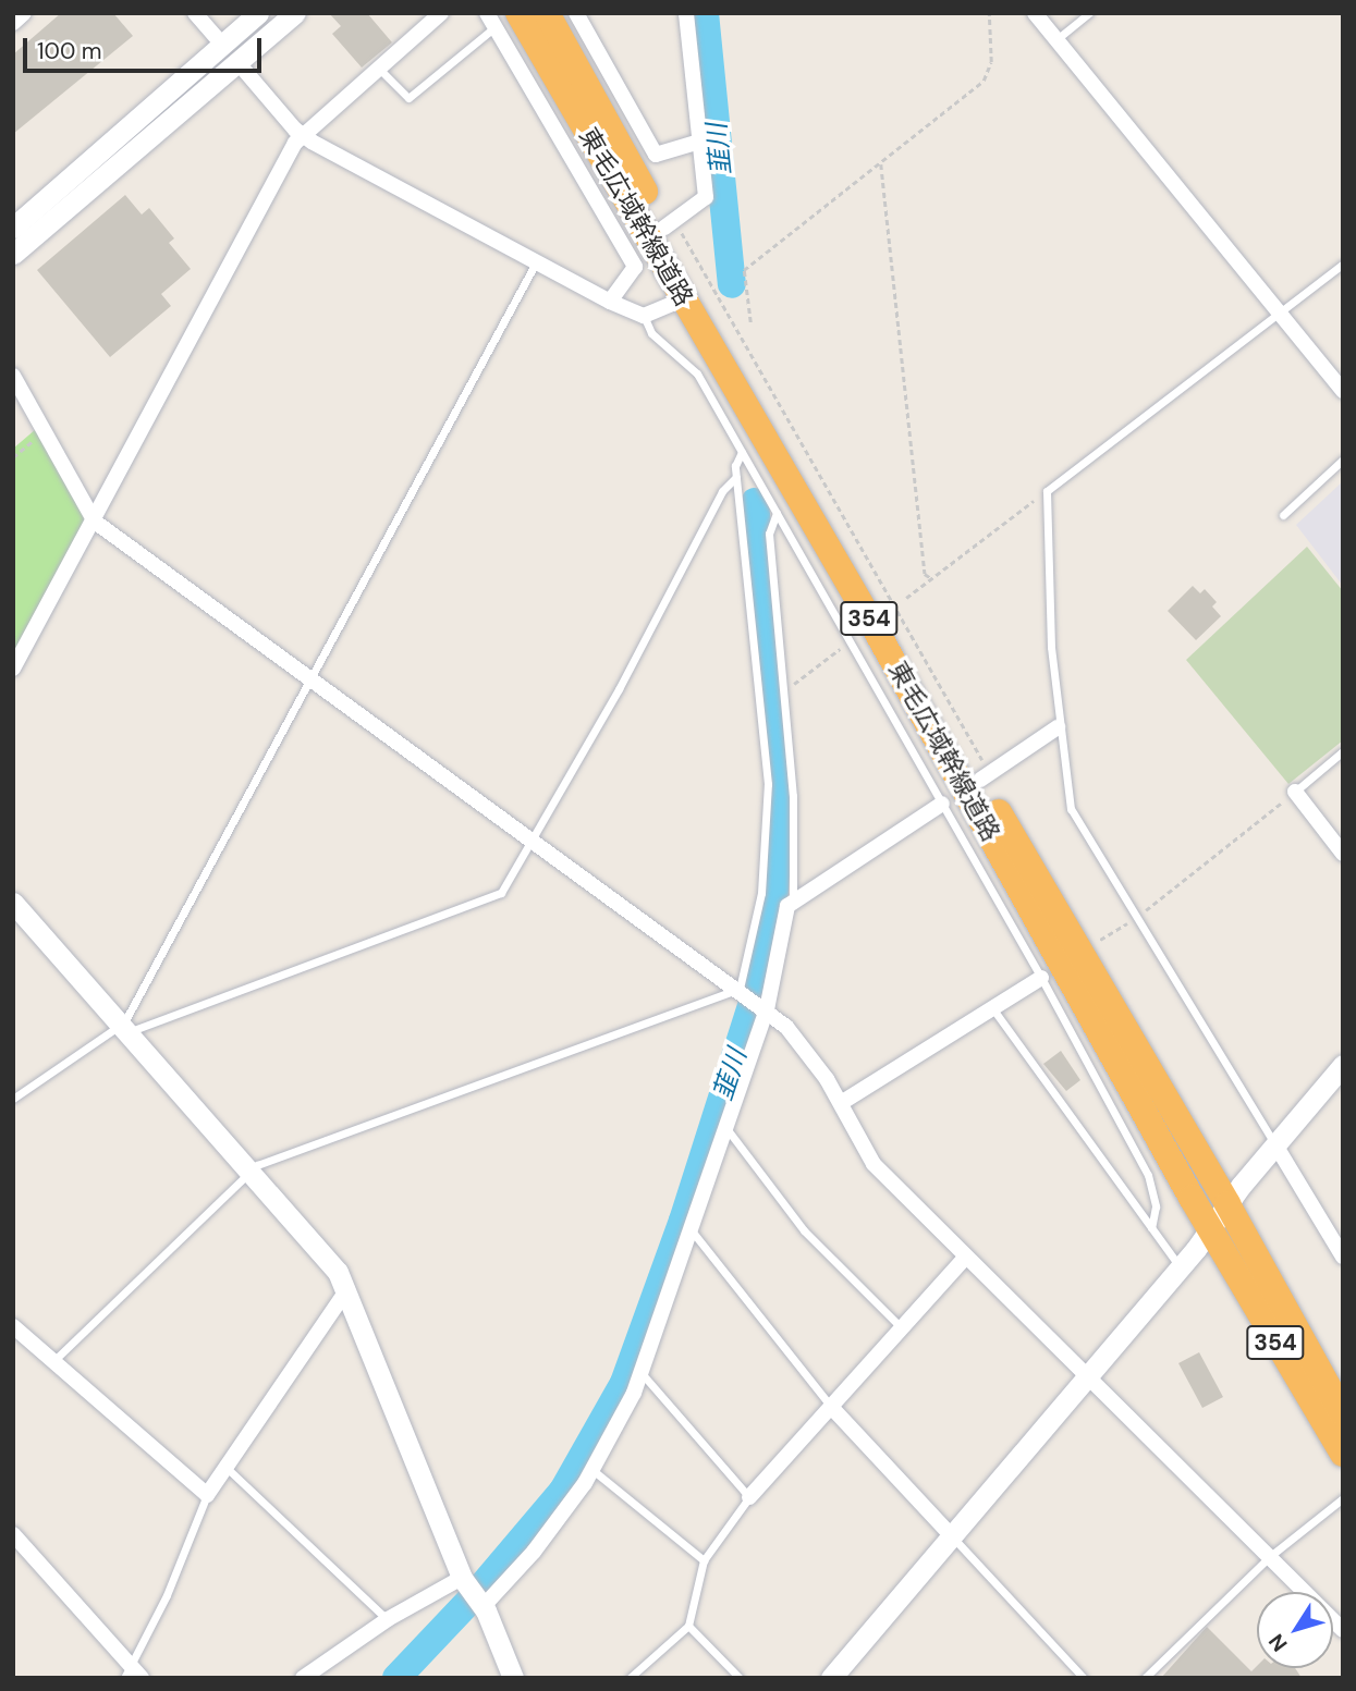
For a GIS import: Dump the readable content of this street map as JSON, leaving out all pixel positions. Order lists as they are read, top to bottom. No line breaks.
{"streets":{"highway":["東毛広域幹線道路","354"]},"water":["韮川"],"scale_bar":"100 m","north":"bottom left"}
